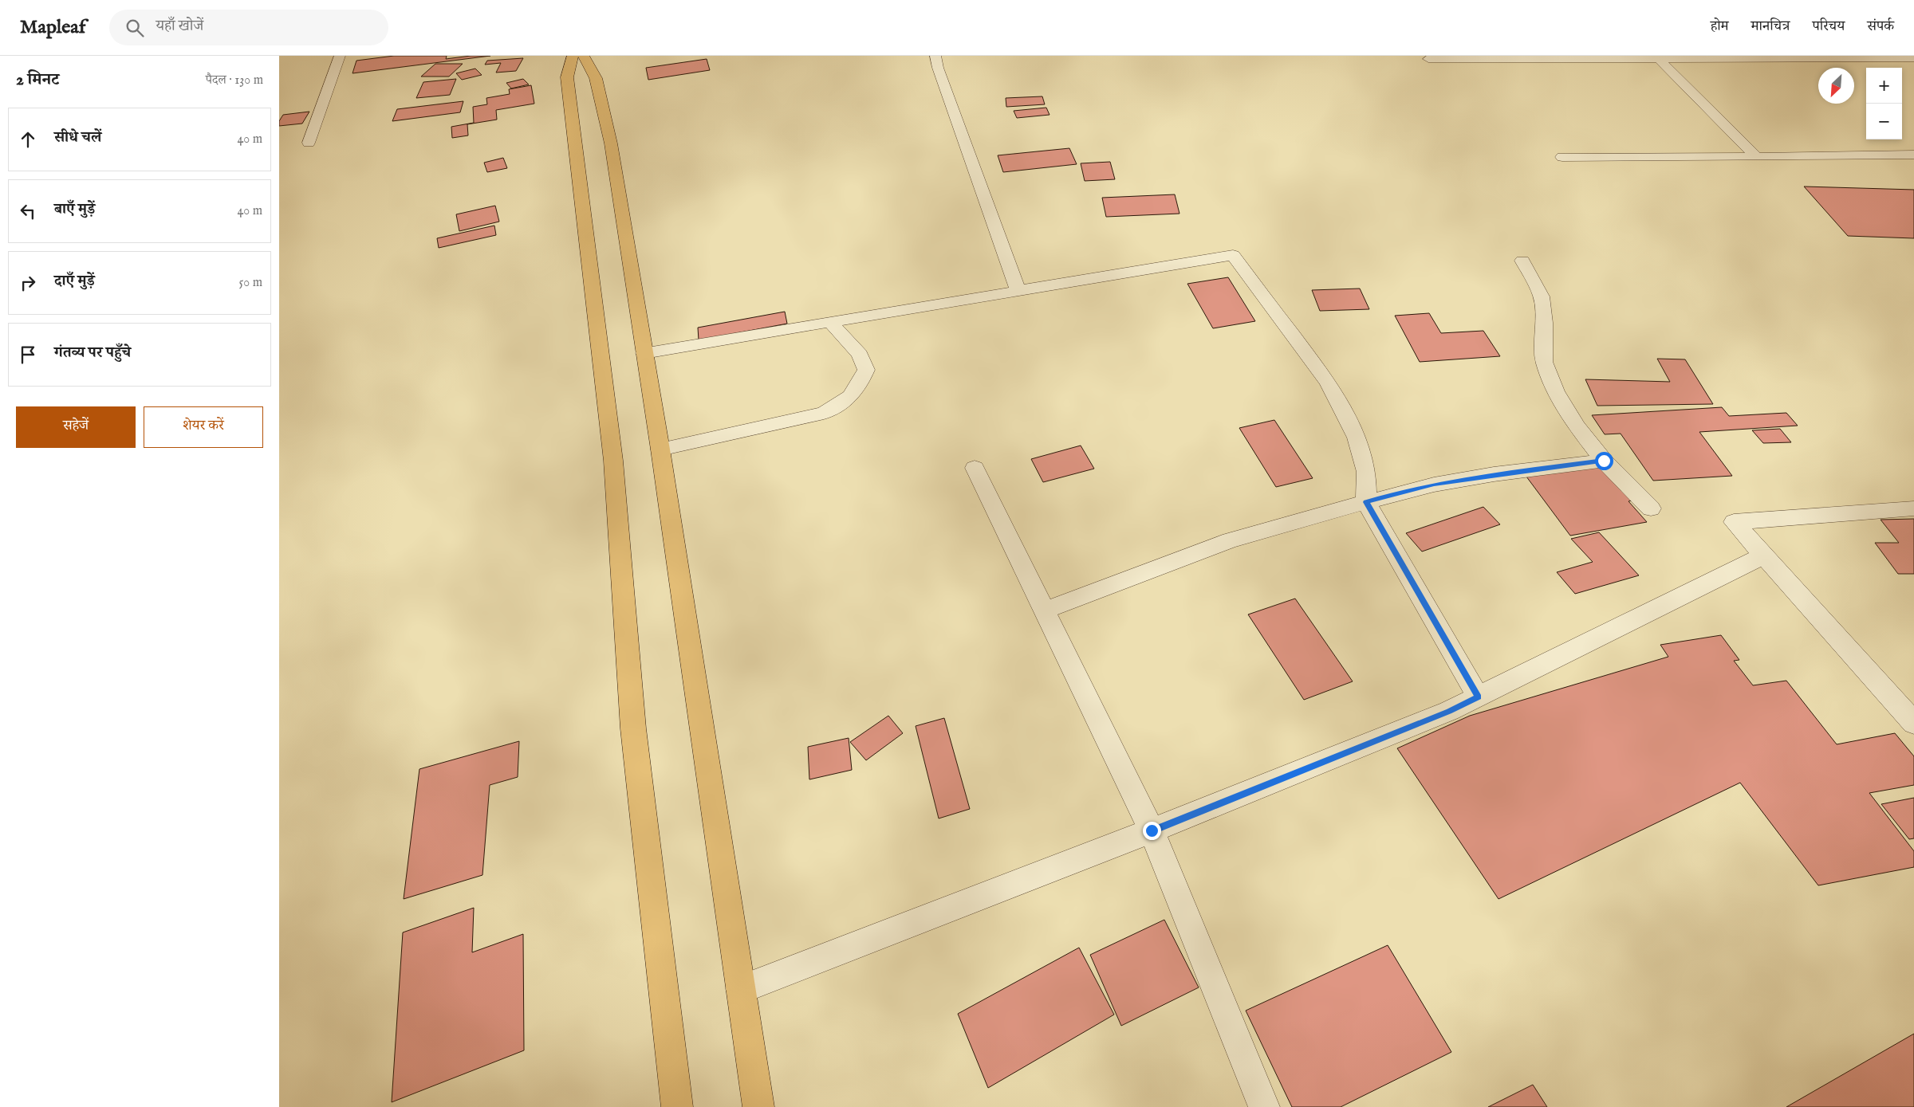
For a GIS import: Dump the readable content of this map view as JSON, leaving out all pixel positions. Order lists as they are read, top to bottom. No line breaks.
{"north":"bottom left","page":{"header":"Mapleaf","search":"यहाँ खोजें","nav":["होम","मानचित्र","परिचय","संपर्क"],"heading":["2 मिनट","पैदल · 130 m"],"map_buttons":["+","−"],"list":[["सीधे चलें","40 m"],["बाएँ मुड़ें","40 m"],["दाएँ मुड़ें","50 m"],"गंतव्य पर पहुँचे"],"buttons":["सहेजें","शेयर करें"]}}
